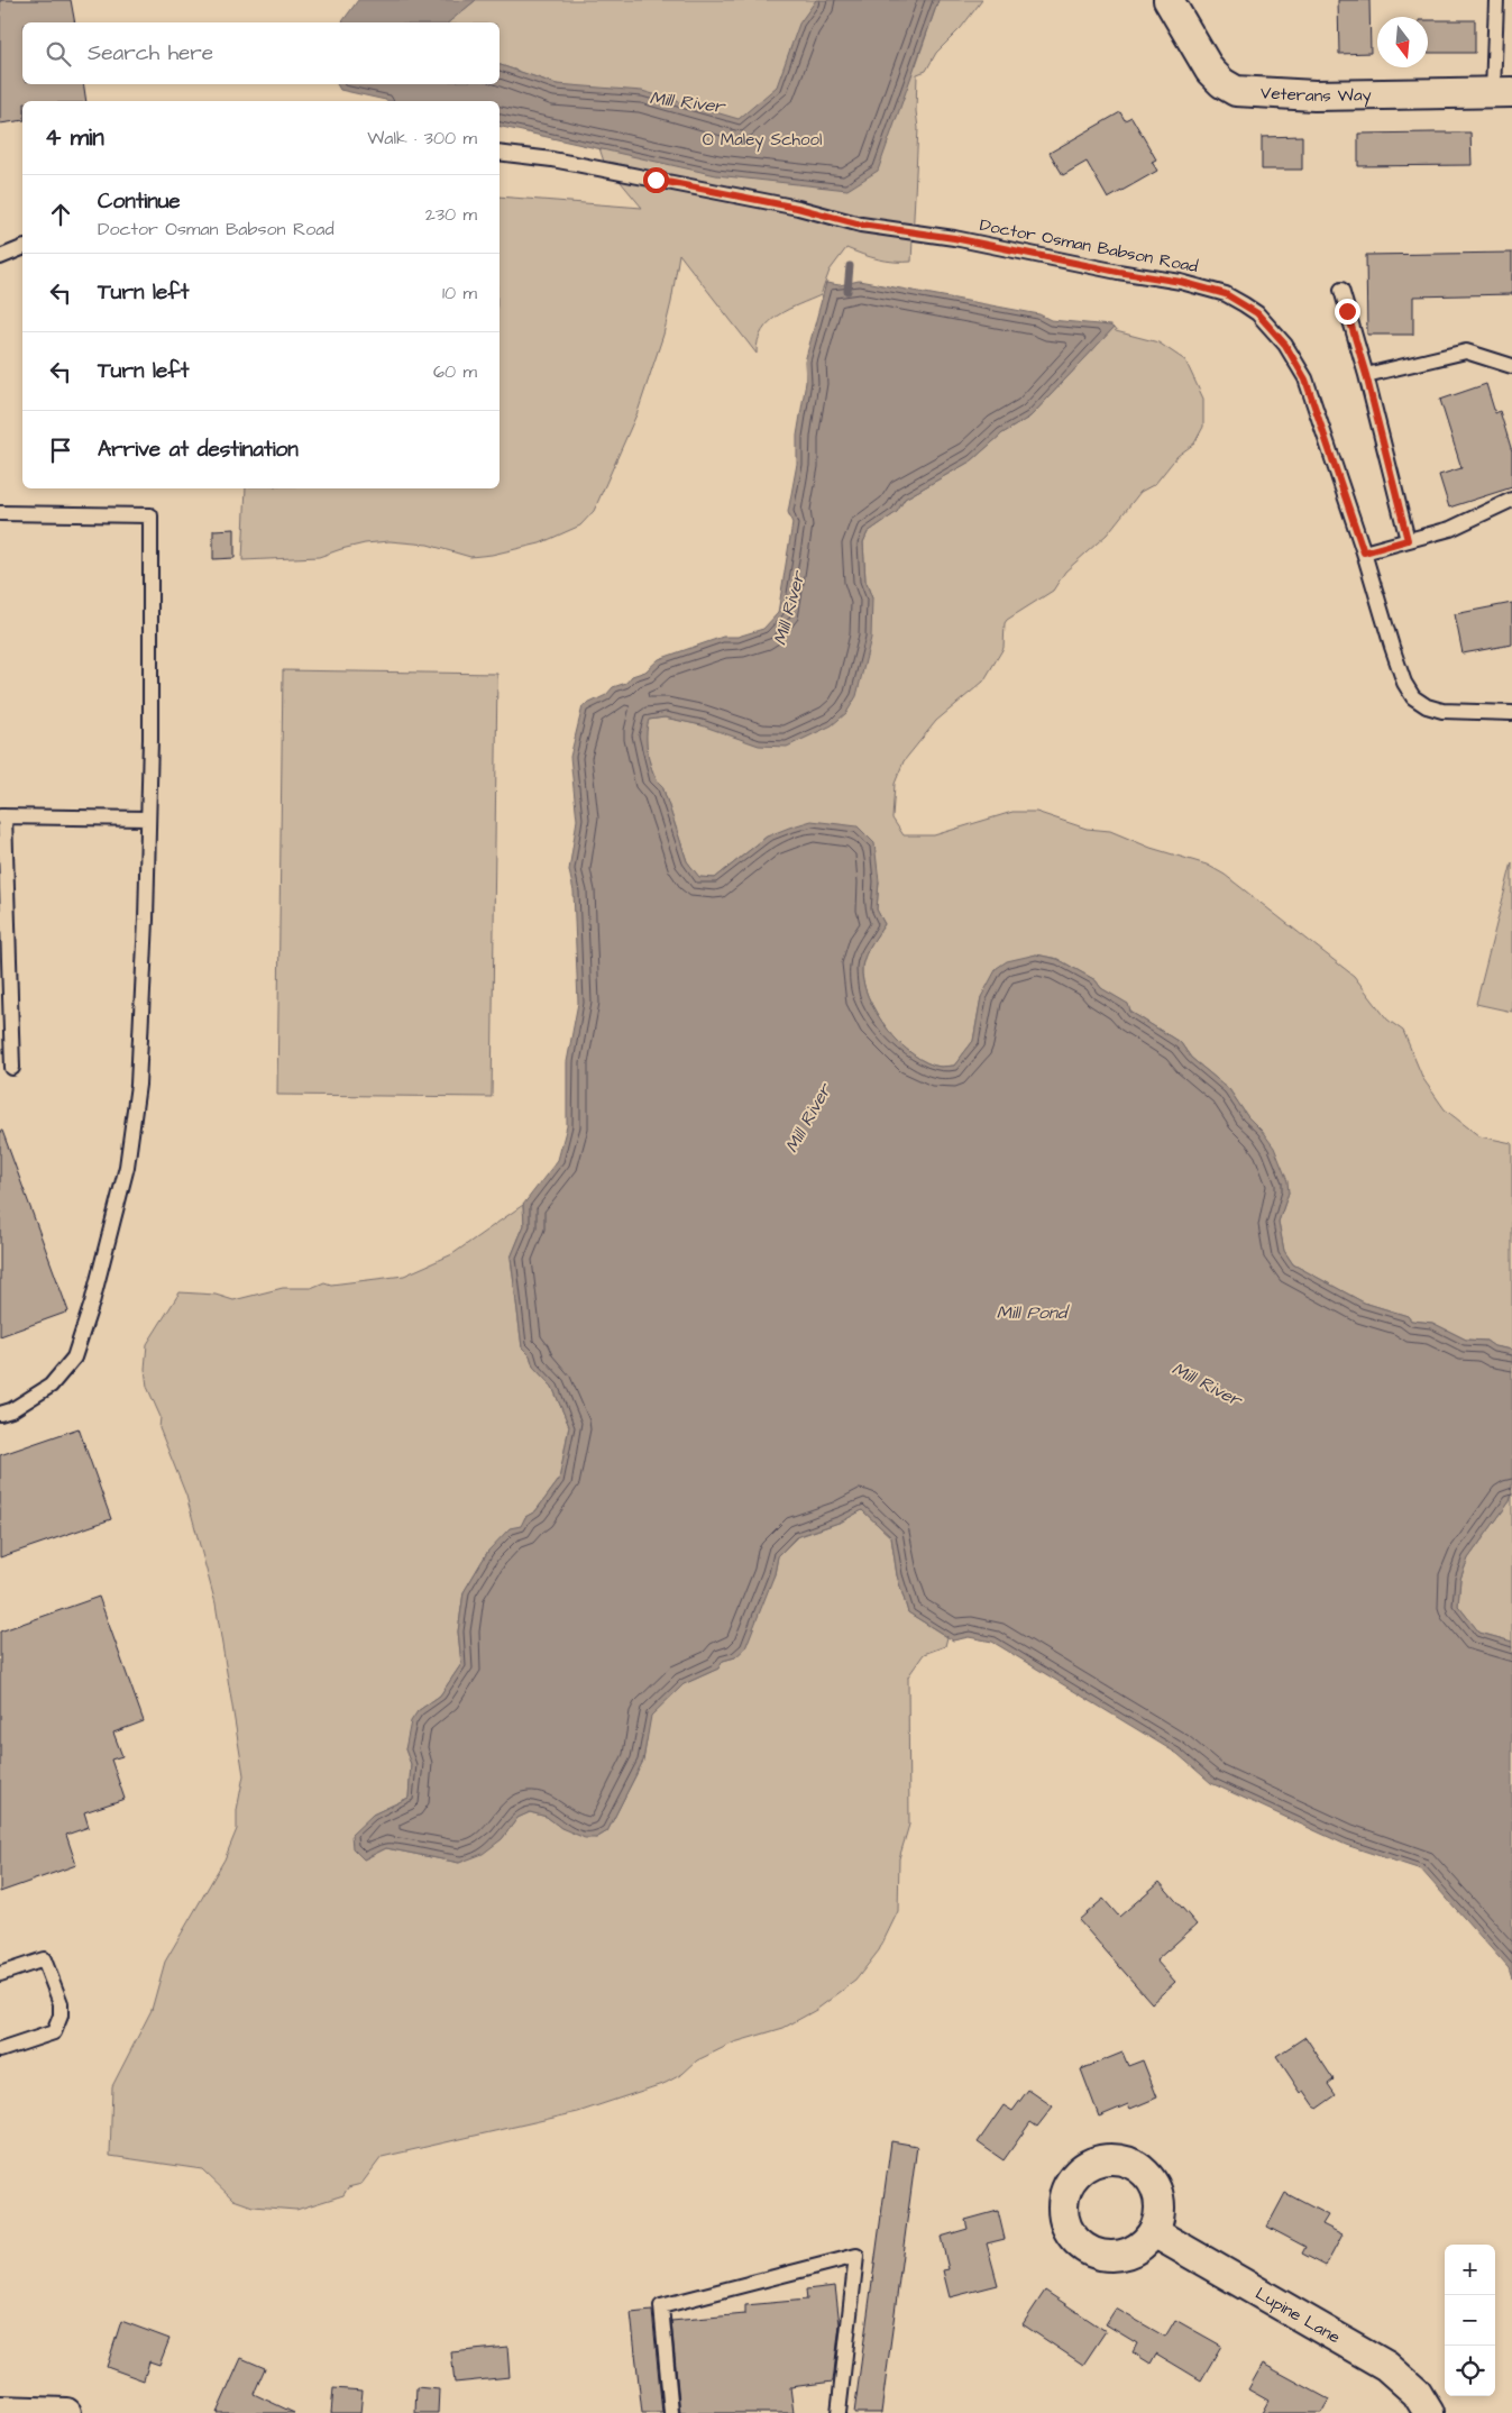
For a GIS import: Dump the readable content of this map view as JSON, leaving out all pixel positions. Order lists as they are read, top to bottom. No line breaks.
{"streets":{"street":["Veterans Way","Lupine Lane"],"lane":["Doctor Osman Babson Road"]},"water":["Mill River","Mill Pond"],"parks":["O Maley School"],"north":"bottom","page":{"search":"Search here","heading":["4 min","Walk · 300 m"],"list":[["Continue","Doctor Osman Babson Road","230 m"],["Turn left","10 m"],["Turn left","60 m"],"Arrive at destination"],"map_buttons":["+","−"]}}
